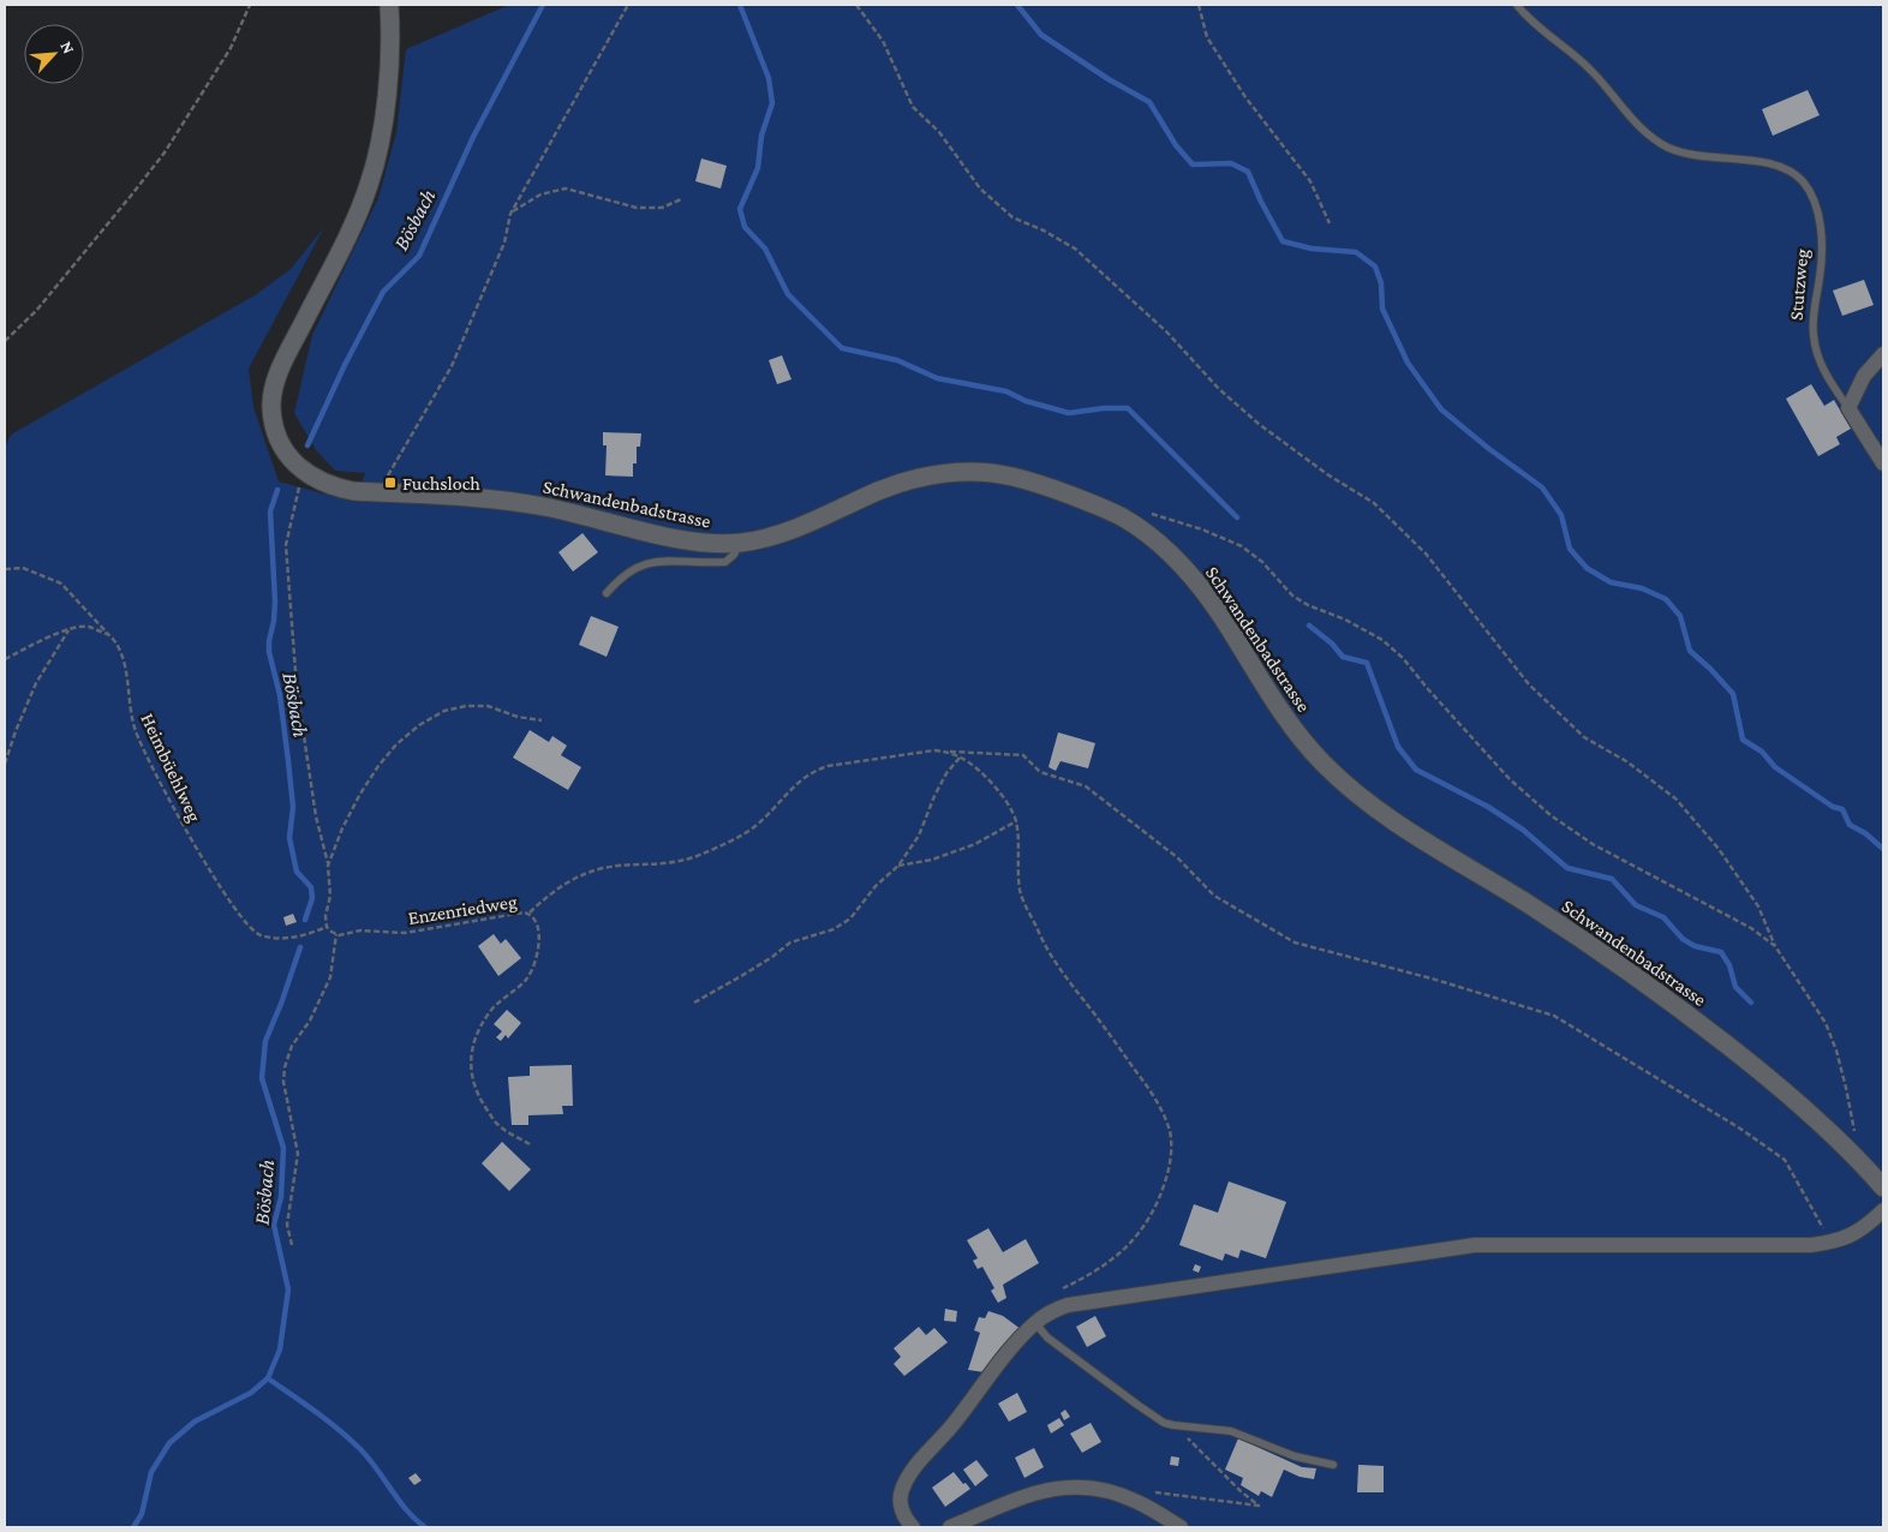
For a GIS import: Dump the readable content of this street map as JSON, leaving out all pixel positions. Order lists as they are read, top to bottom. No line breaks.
{"streets":{"street":["Stutzweg","Schwandenbadstrasse"],"path":["Heimbüehlweg","Enzenriedweg"]},"water":["Bösbach"],"places":{"transit":["Fuchsloch"]},"north":"top right"}
